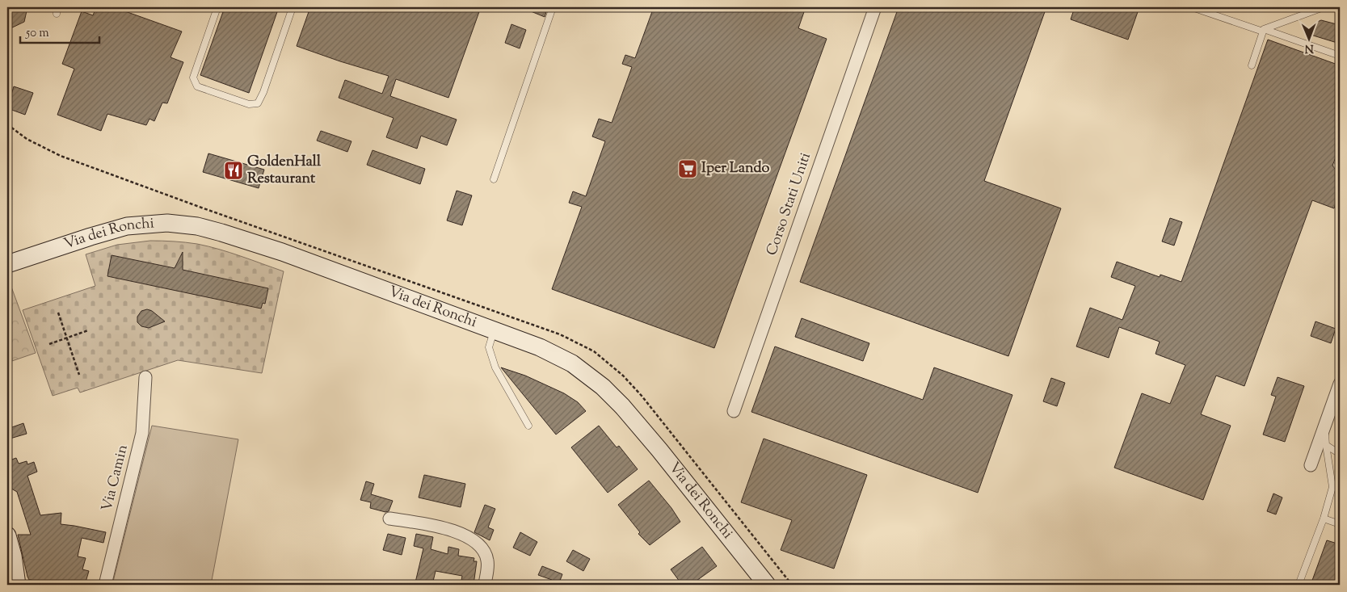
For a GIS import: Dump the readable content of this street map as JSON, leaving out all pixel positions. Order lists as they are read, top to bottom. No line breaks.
{"streets":{"street":["Corso Stati Uniti","Via dei Ronchi","Via Camin"]},"places":{"supermarket":["Iper Lando"],"restaurant":["GoldenHall Restaurant"]},"scale_bar":"50 m","north":"bottom"}
